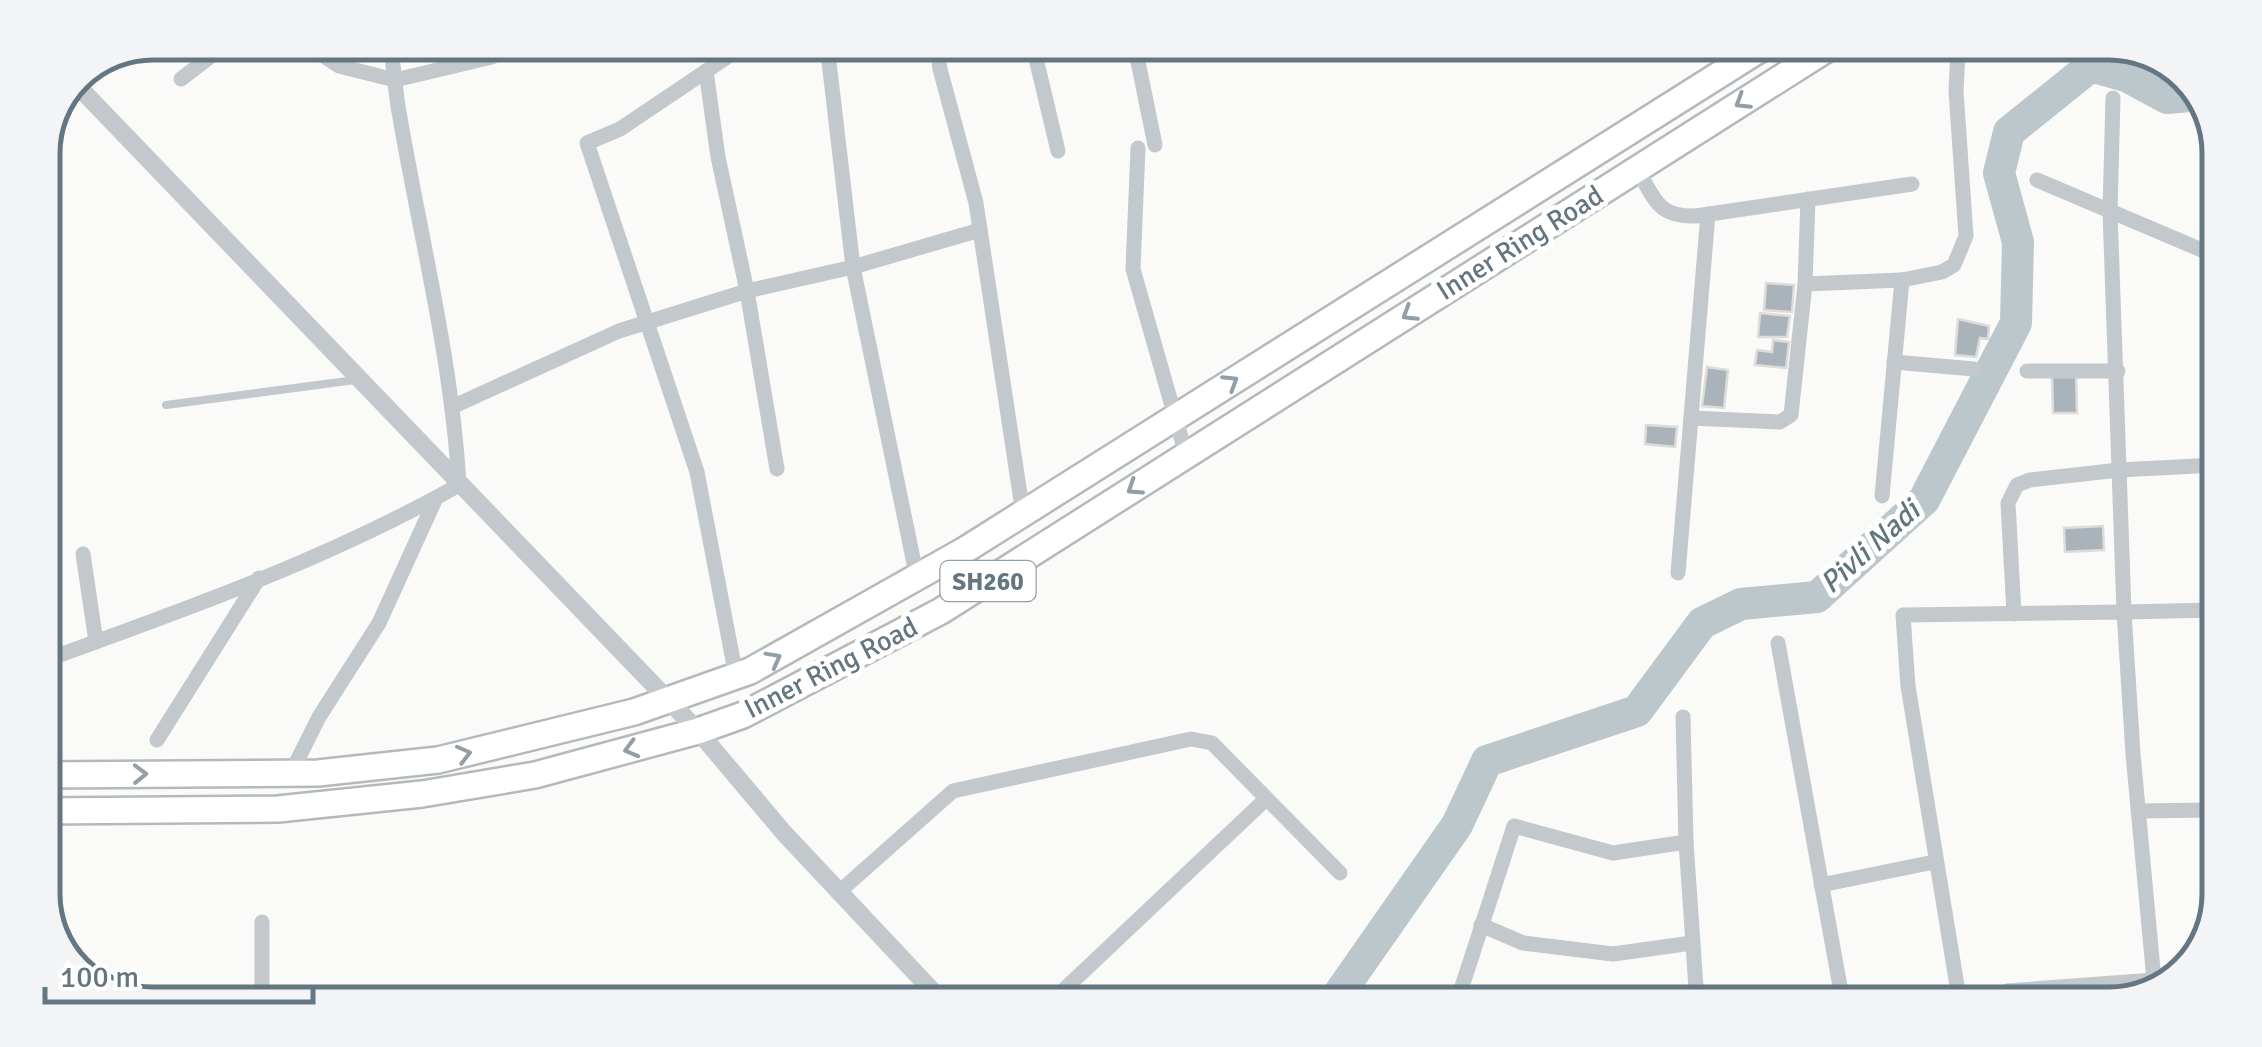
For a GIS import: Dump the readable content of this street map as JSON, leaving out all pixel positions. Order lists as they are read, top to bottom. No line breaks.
{"streets":{"highway":["Inner Ring Road","SH260"]},"water":["Pivli Nadi"],"scale_bar":"100 m"}
